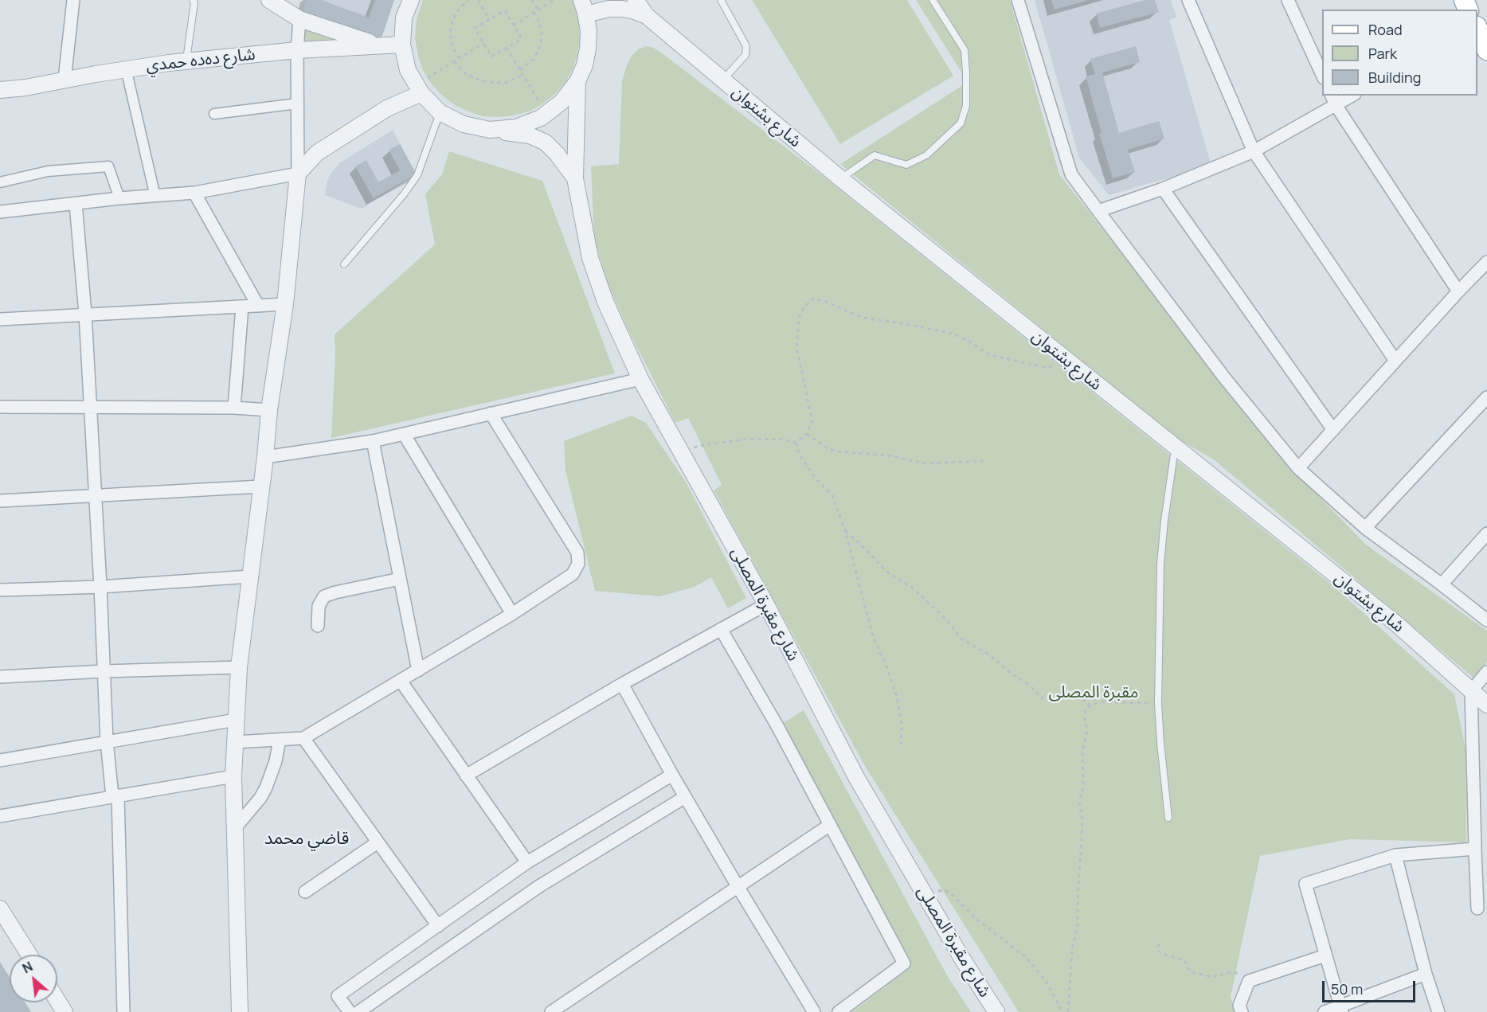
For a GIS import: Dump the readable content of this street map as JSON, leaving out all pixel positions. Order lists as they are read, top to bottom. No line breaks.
{"streets":{"street":["شارع دەدە حمدي","شارع بشتوان","شارع مقبرة المصلى"]},"districts":["قاضي محمد"],"parks":["مقبرة المصلى"],"legend":["Road","Park","Building"],"scale_bar":"50 m","north":"top left"}
